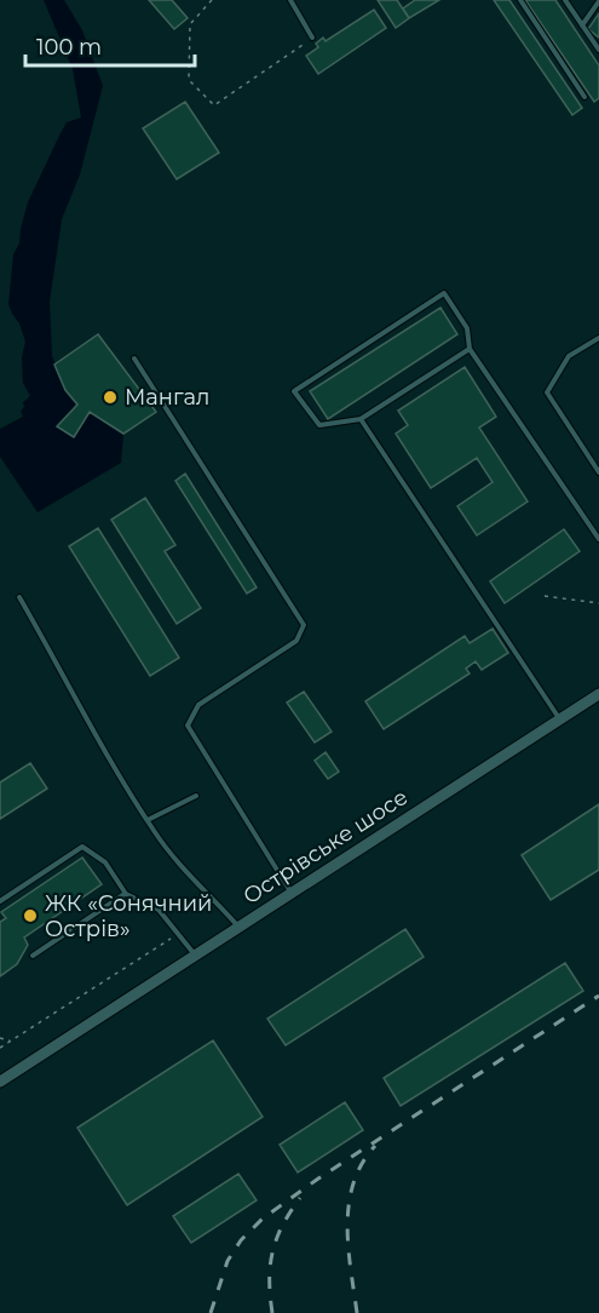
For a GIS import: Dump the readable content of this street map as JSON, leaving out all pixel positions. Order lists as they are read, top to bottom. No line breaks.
{"streets":{"street":["Острівське шосе"]},"places":["Мангал","ЖК «Сонячний Острів»"],"scale_bar":"100 m"}
